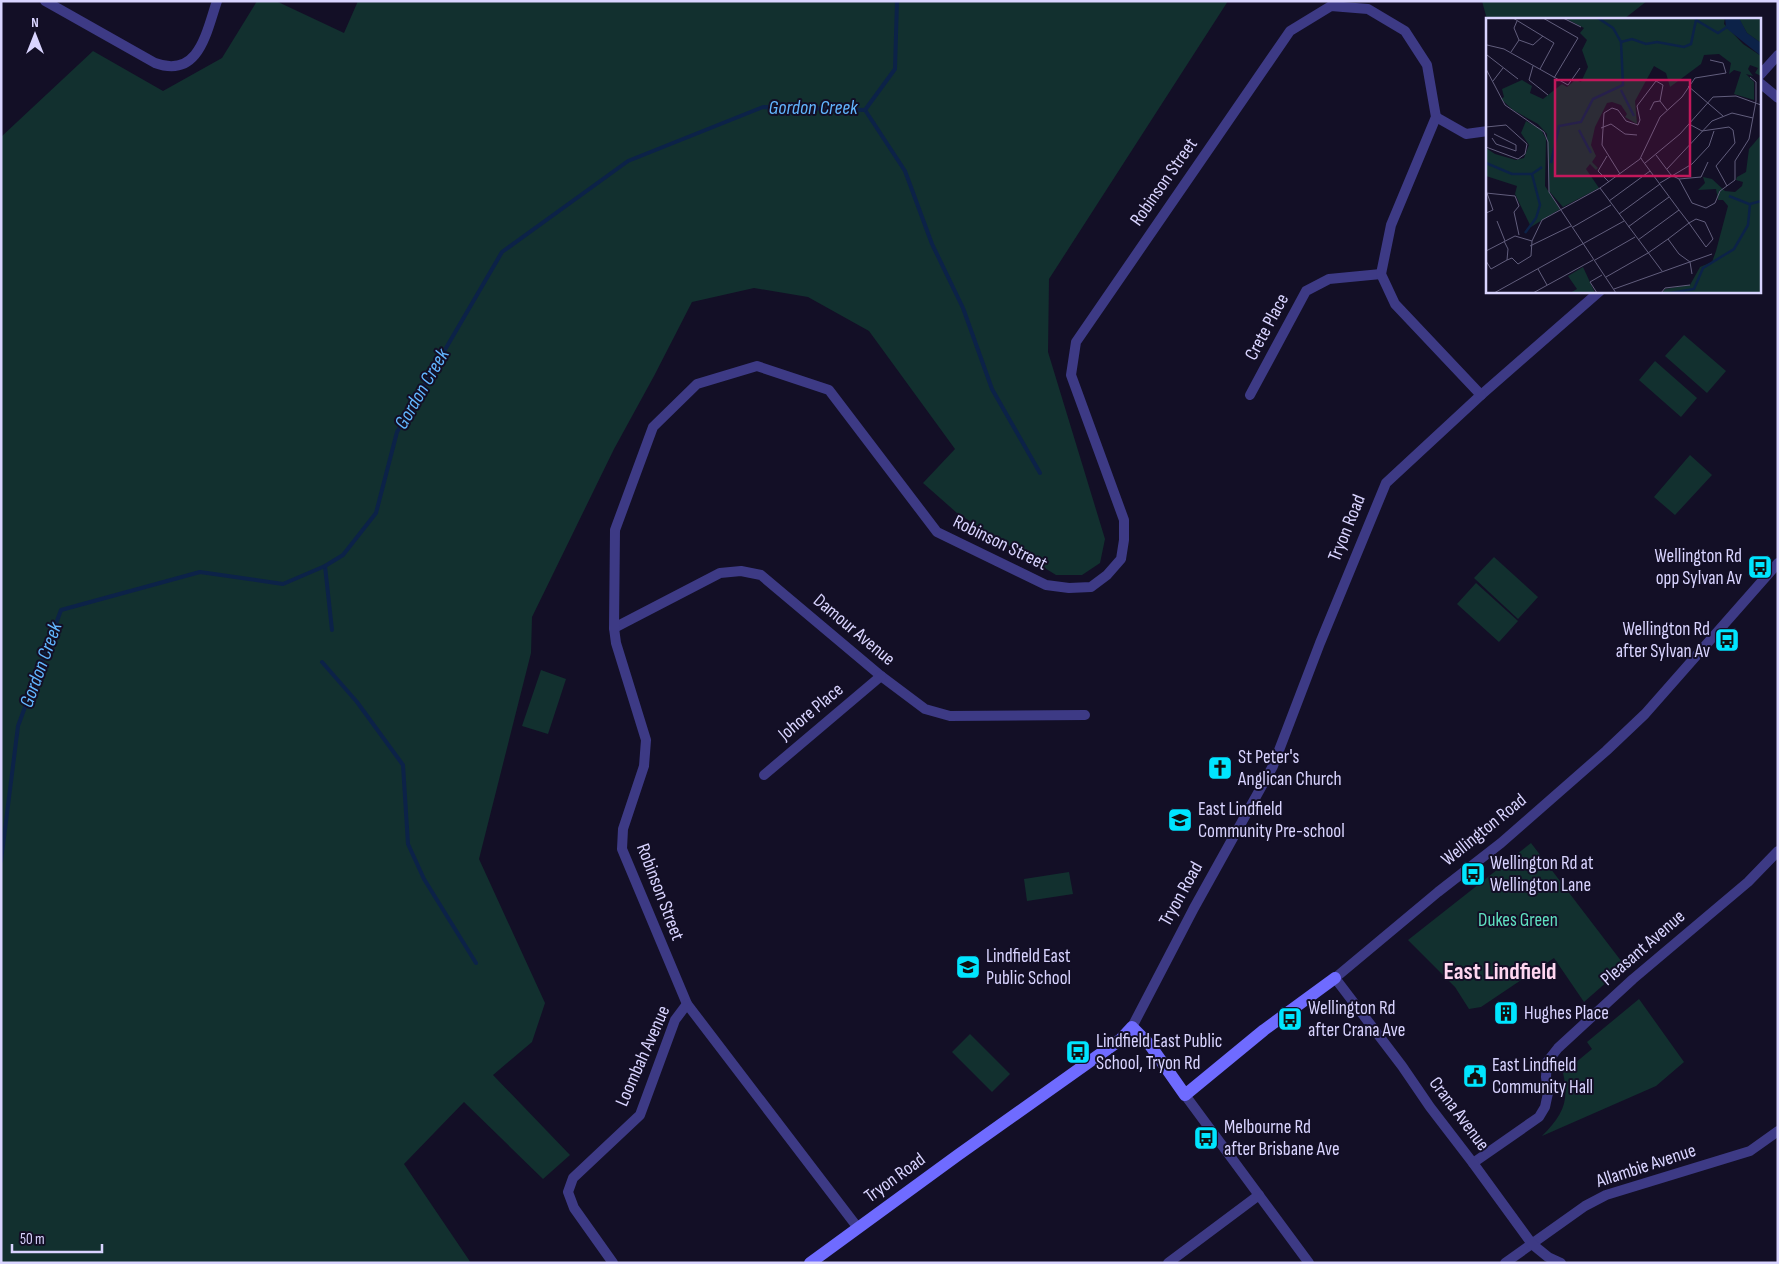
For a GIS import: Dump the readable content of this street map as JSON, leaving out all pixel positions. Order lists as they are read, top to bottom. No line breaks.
{"streets":{"street":["Robinson Street","Crete Place","Tryon Road","Damour Avenue","Johore Place","Wellington Road","Pleasant Avenue","Loombah Avenue","Crana Avenue","Allambie Avenue"]},"crossings":[["Robinson Street","Tryon Road"],["Robinson Street","Damour Avenue"],["Robinson Street","Loombah Avenue"],["Damour Avenue","Johore Place"],["Wellington Road","Crana Avenue"],["Pleasant Avenue","Crana Avenue"],["Crana Avenue","Allambie Avenue"]],"districts":["East Lindfield"],"water":["Gordon Creek"],"parks":["Dukes Green"],"places":{"bus stop":["Wellington Rd opp Sylvan Av","Wellington Rd after Sylvan Av","Wellington Rd at Wellington Lane","Wellington Rd after Crana Ave","Lindfield East Public School, Tryon Rd","Melbourne Rd after Brisbane Ave"],"church":["St Peter's Anglican Church"],"school or university":["East Lindfield Community Pre-school","Lindfield East Public School"],"building":["Hughes Place"],"public building":["East Lindfield Community Hall"]},"scale_bar":"50 m","north":"top"}
